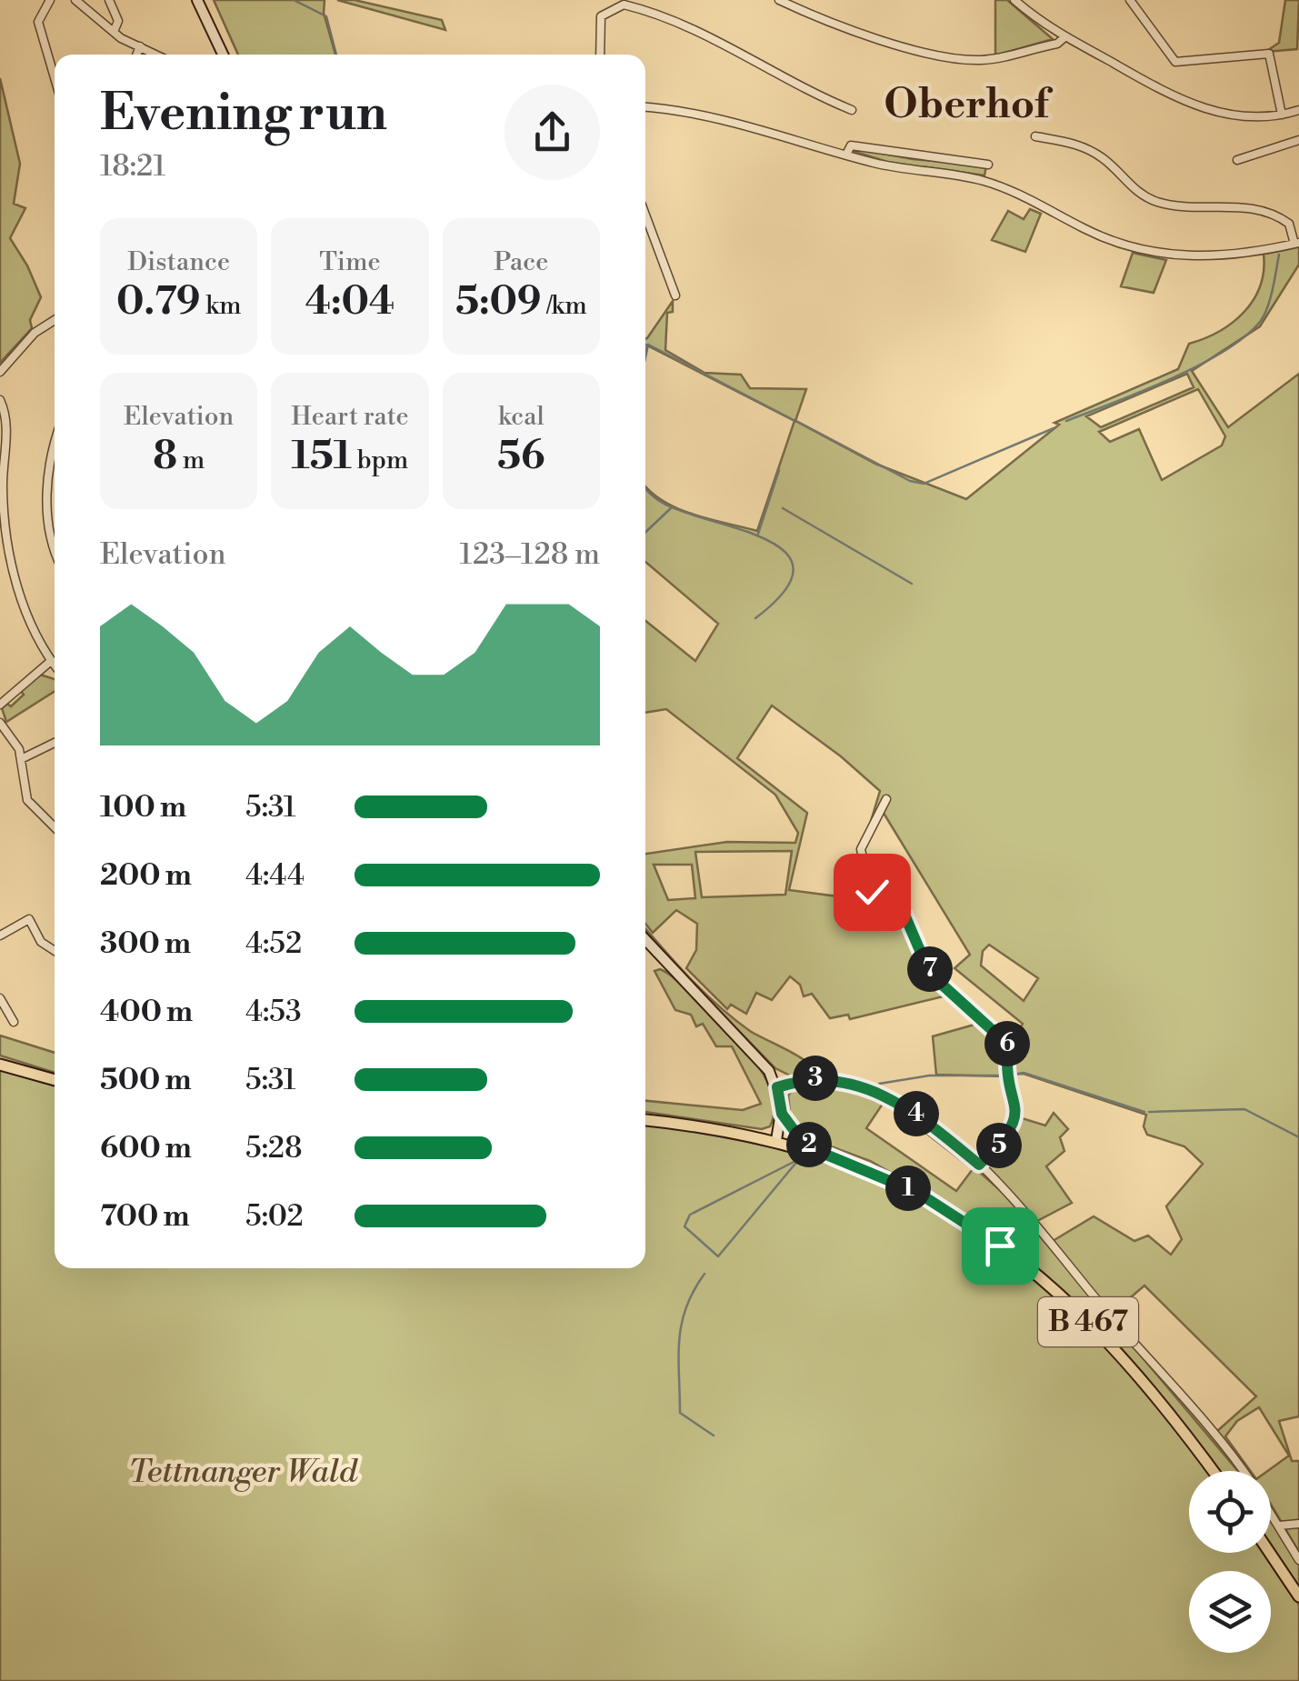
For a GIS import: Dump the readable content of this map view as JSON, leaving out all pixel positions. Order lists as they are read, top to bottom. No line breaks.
{"streets":{"main road":["B 467"]},"districts":["Oberhof"],"parks":["Tettnanger Wald"],"page":{"heading":["Evening run","18:21"],"stats":[["Distance","0.79 km"],["Time","4:04"],["Pace","5:09 /km"],["Elevation","8 m"],["Heart rate","151 bpm"],["kcal","56"]],"chart":["Elevation","123–128 m"],"list":[{"name":"100 m","note":"5:31"},{"name":"200 m","note":"4:44"},{"name":"300 m","note":"4:52"},{"name":"400 m","note":"4:53"},{"name":"500 m","note":"5:31"},{"name":"600 m","note":"5:28"},{"name":"700 m","note":"5:02"}],"pins":["7","6","3","4","2","5","1"]}}
